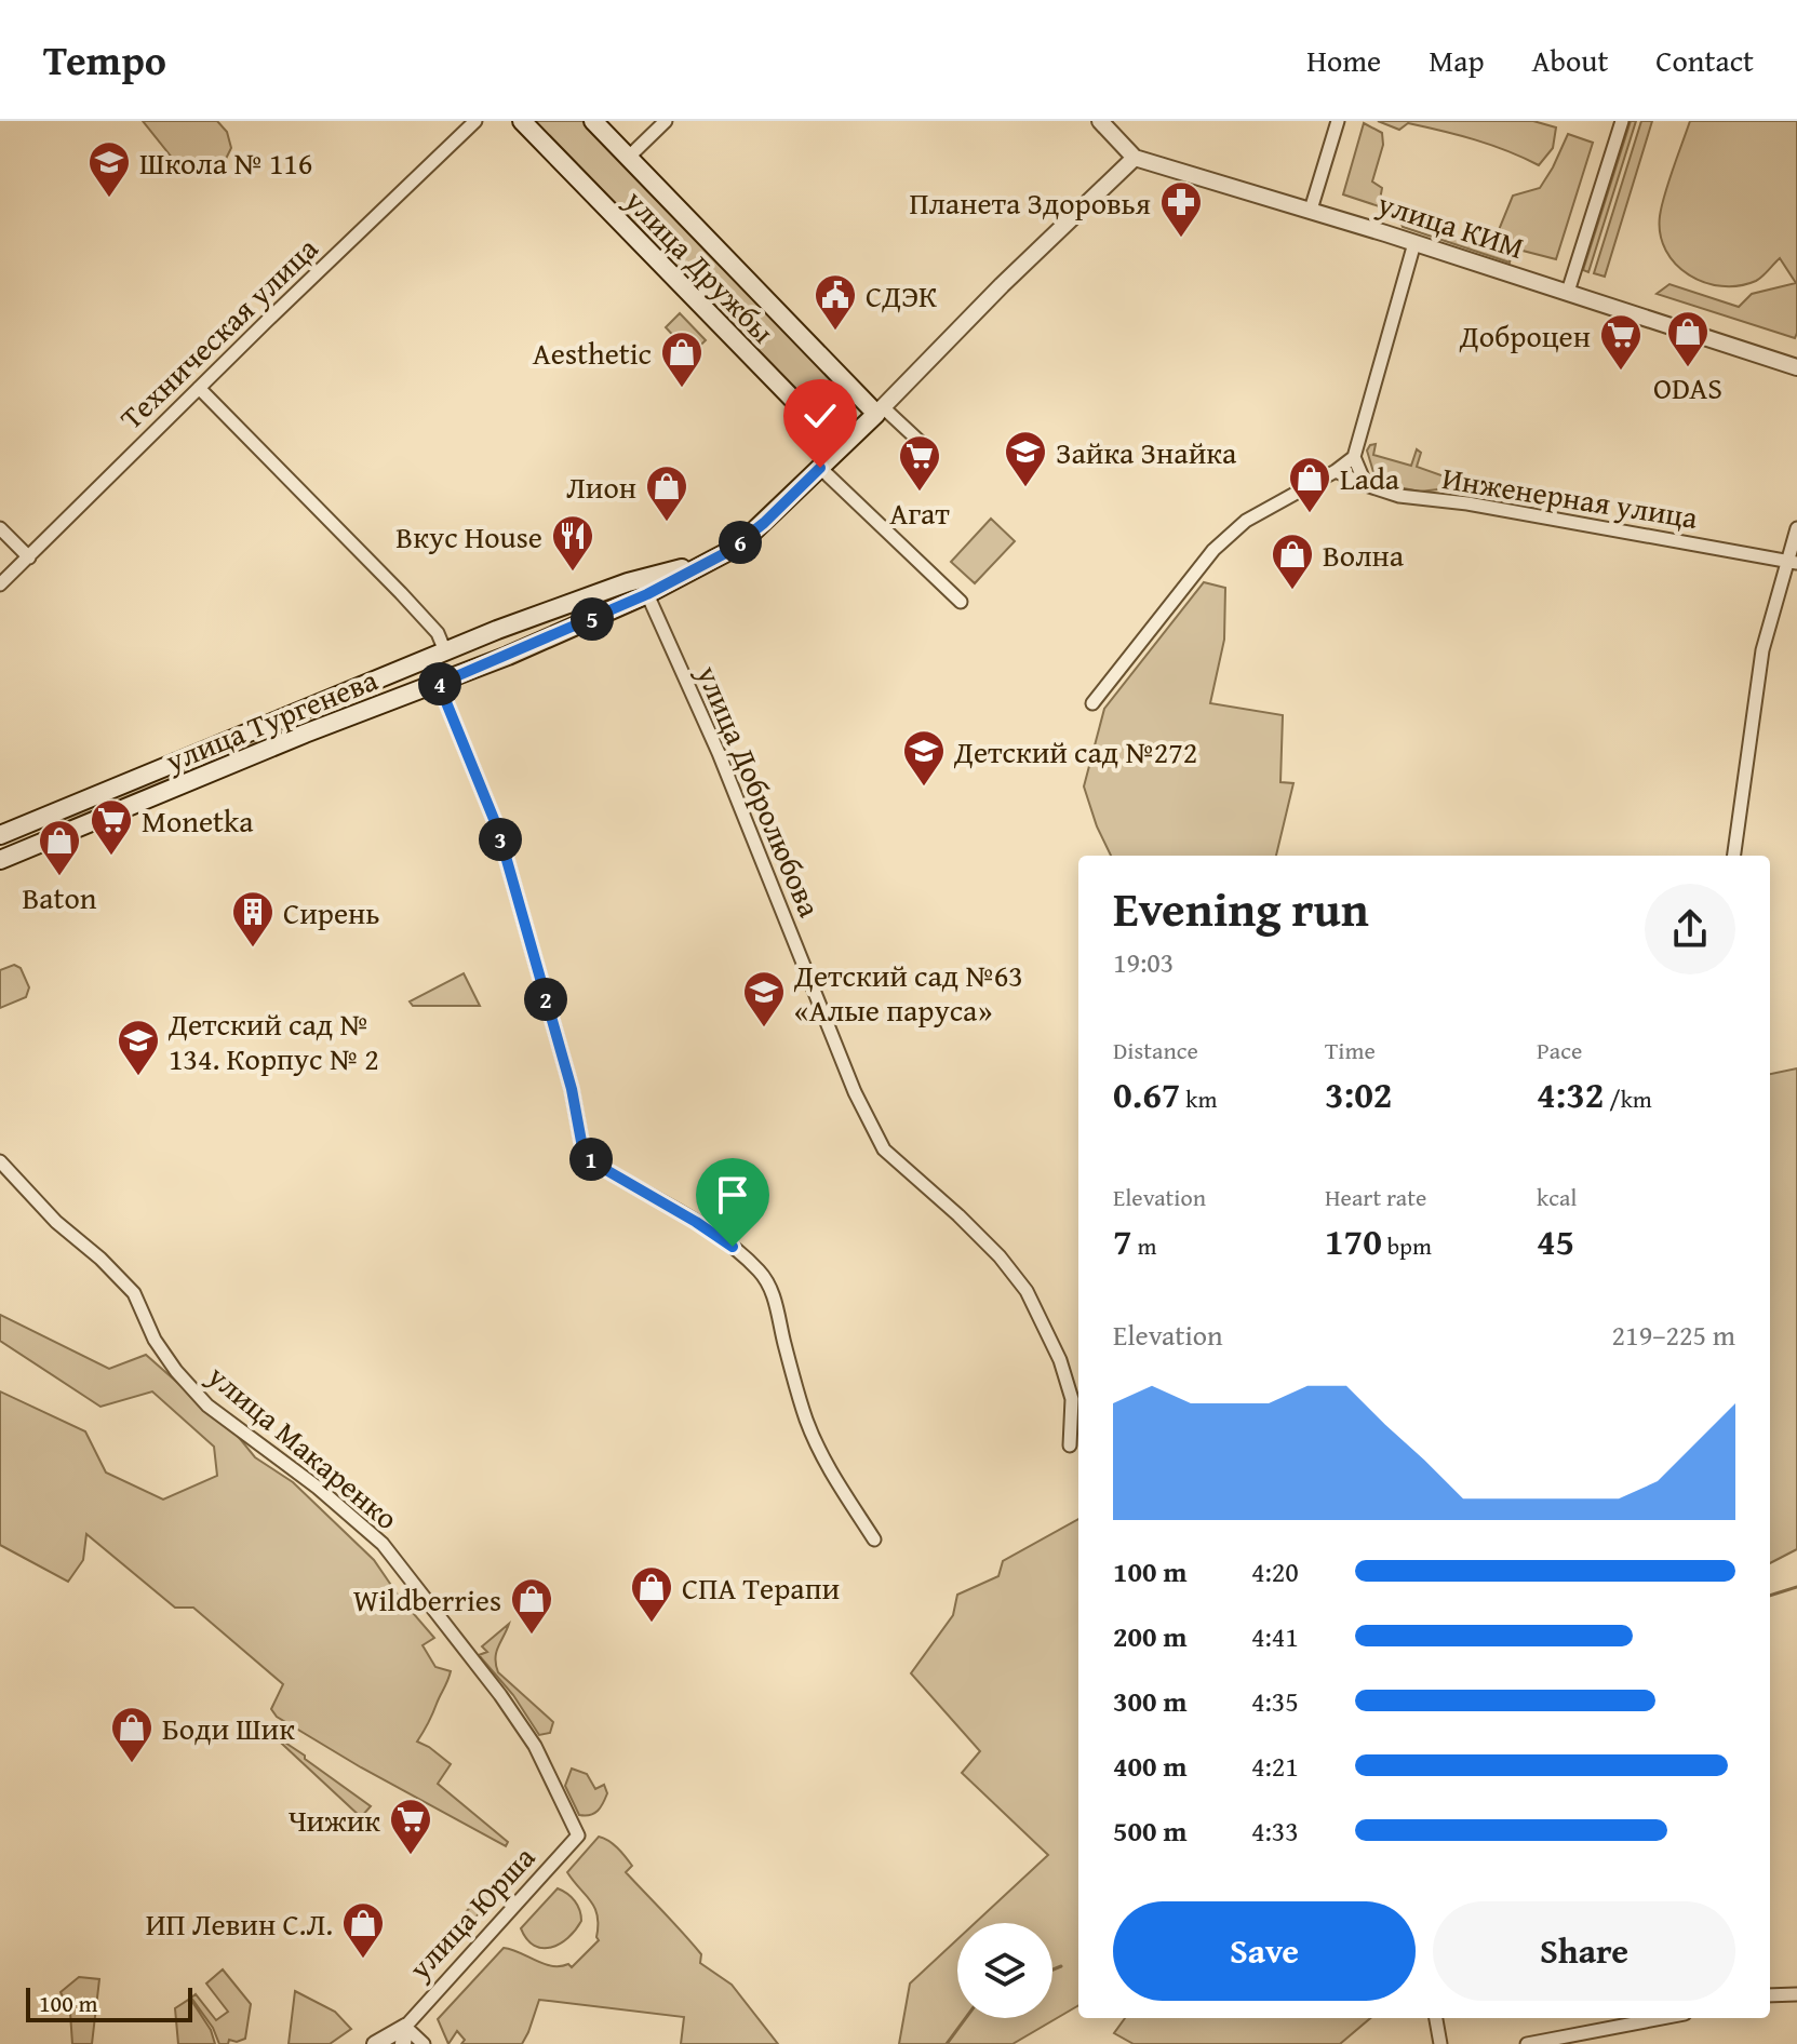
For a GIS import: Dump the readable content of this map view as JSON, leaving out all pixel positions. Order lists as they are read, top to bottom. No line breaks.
{"streets":{"main road":["улица Дружбы","улица Тургенева"],"street":["улица КИМ","Техническая улица","Инженерная улица","улица Добролюбова","улица Макаренко","улица Юрша"]},"crossings":[["улица КИМ","улица Тургенева"],["улица Дружбы","улица Тургенева"],["улица Тургенева","улица Добролюбова"],["улица Макаренко","улица Юрша"]],"places":{"school or university":["Школа № 116","Зайка Знайка","Детский сад №272","Детский сад №63 «Алые паруса»","Детский сад № 134. Корпус № 2"],"pharmacy":["Планета Здоровья"],"public building":["СДЭК"],"shop":["ODAS","Aesthetic","Lada","Лион","Волна","Baton","СПА Терапи","Wildberries","Боди Шик","ИП Левин С.Л."],"supermarket":["Доброцен","Агат","Monetka","Чижик"],"restaurant":["Вкус House"],"building":["Сирень"]},"scale_bar":"100 m","page":{"header":"Tempo","nav":["Home","Map","About","Contact"],"pins":["6","5","4","3","2","1"],"heading":["Evening run","19:03"],"stats":[["Distance","0.67 km"],["Time","3:02"],["Pace","4:32 /km"],["Elevation","7 m"],["Heart rate","170 bpm"],["kcal","45"]],"chart":["Elevation","219–225 m"],"list":[{"name":"100 m","note":"4:20"},{"name":"200 m","note":"4:41"},{"name":"300 m","note":"4:35"},{"name":"400 m","note":"4:21"},{"name":"500 m","note":"4:33"}],"buttons":["Save","Share"],"scale":"100 m"}}
